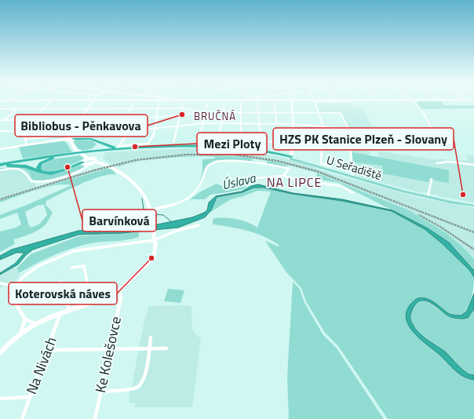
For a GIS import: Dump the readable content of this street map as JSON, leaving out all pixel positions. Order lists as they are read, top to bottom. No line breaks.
{"streets":{"highway":["U Seřadiště"],"street":["Ke Kolešovce","Na Nivách"]},"districts":["BRUČNÁ","NA LIPCE"],"water":["Úslava"],"places":["Bibliobus - Pěnkavova","Mezi Ploty","Barvínková","HZS PK Stanice Plzeň - Slovany","Koterovská náves"]}
